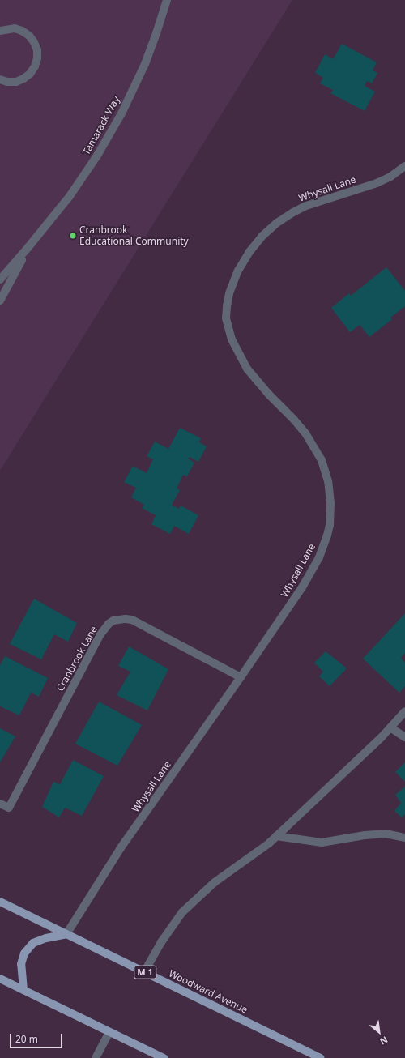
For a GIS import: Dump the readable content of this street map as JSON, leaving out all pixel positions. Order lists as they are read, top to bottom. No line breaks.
{"streets":{"main road":["M 1","Woodward Avenue"],"street":["Tamarack Way","Whysall Lane","Cranbrook Lane"]},"crossings":[["Whysall Lane","Cranbrook Lane"],["Whysall Lane","Woodward Avenue"]],"places":["Cranbrook Educational Community"],"scale_bar":"20 m","north":"bottom right"}
